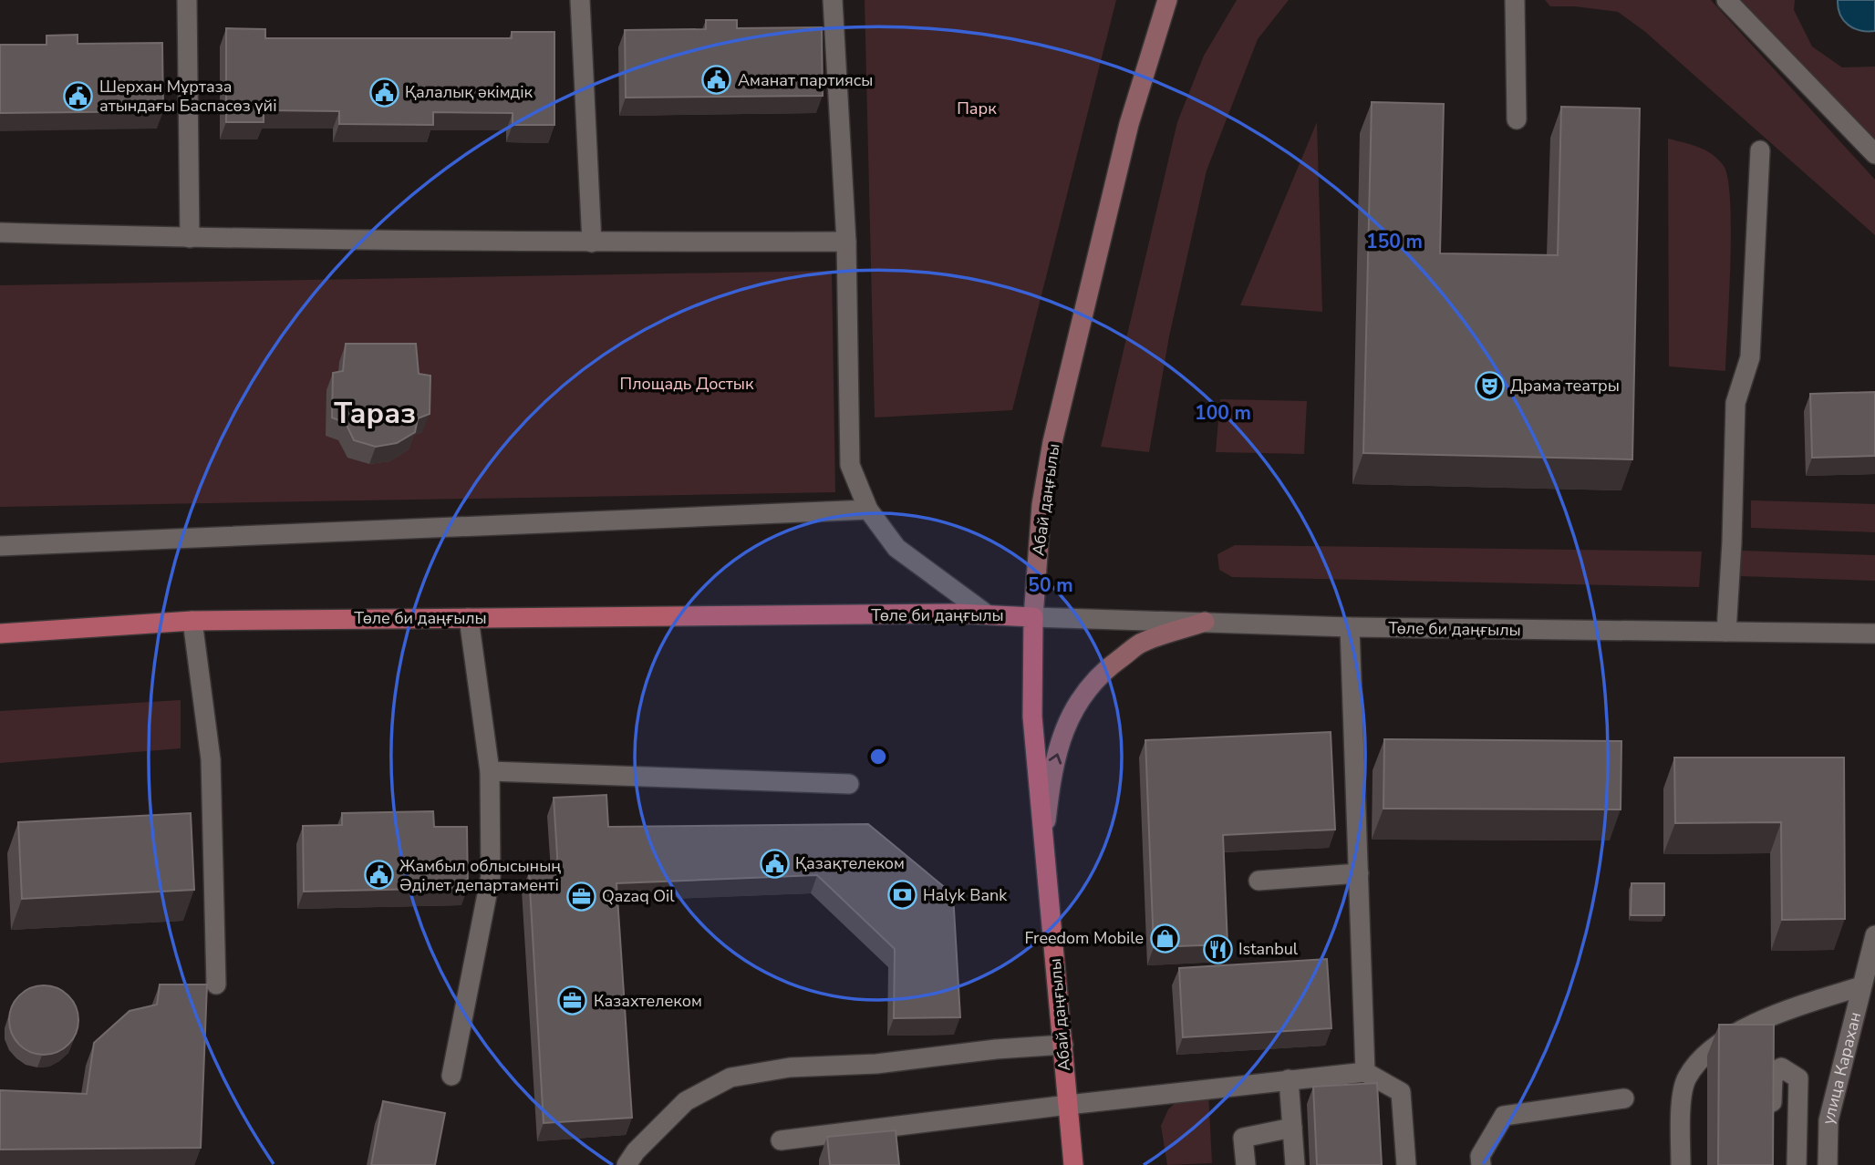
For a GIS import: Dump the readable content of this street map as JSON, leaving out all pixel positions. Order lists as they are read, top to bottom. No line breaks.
{"streets":{"main road":["Абай даңғылы","Төле би даңғылы"],"street":["улица Карахан"]},"crossings":[["Абай даңғылы","Төле би даңғылы"]],"districts":["Тараз"],"parks":["Парк","Площадь Достык"],"places":{"public building":["Аманат партиясы","Қалалық әкімдік","Шерхан Мұртаза атындағы Баспасөз үйі","Қазақтелеком","Жамбыл облысының Әділет департаменті"],"theatre":["Драма театры"],"bank":["Halyk Bank"],"office":["Qazaq Oil","Казахтелеком"],"shop":["Freedom Mobile"],"restaurant":["Istanbul"]},"rings":["150 m","100 m","50 m"]}
